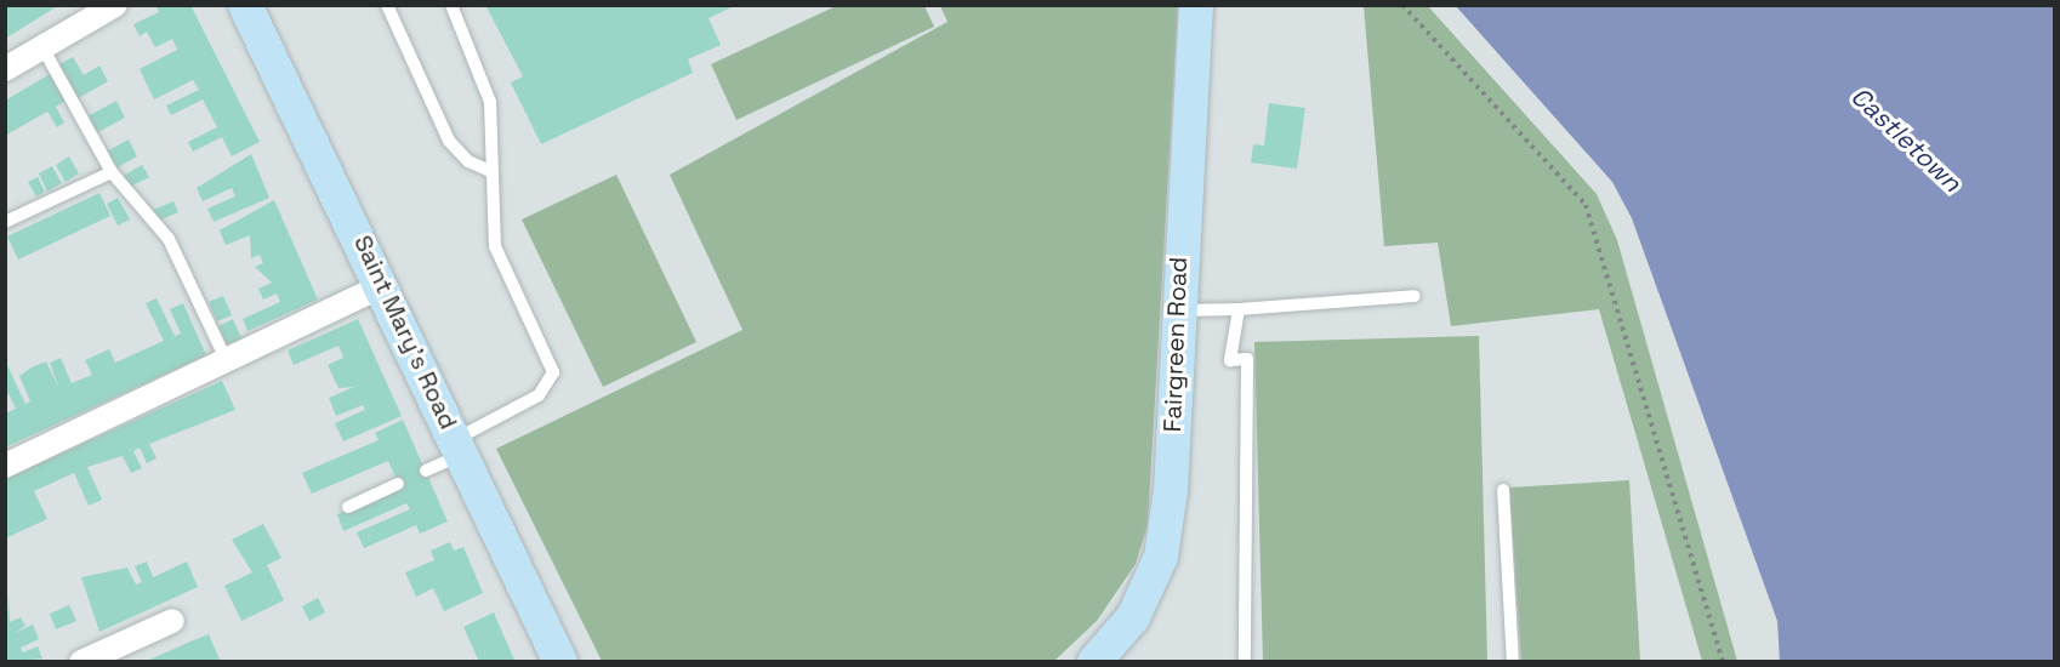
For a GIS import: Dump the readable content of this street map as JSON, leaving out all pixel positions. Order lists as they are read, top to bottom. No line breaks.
{"streets":{"street":["Saint Mary's Road","Fairgreen Road"]},"water":["Castletown"]}
